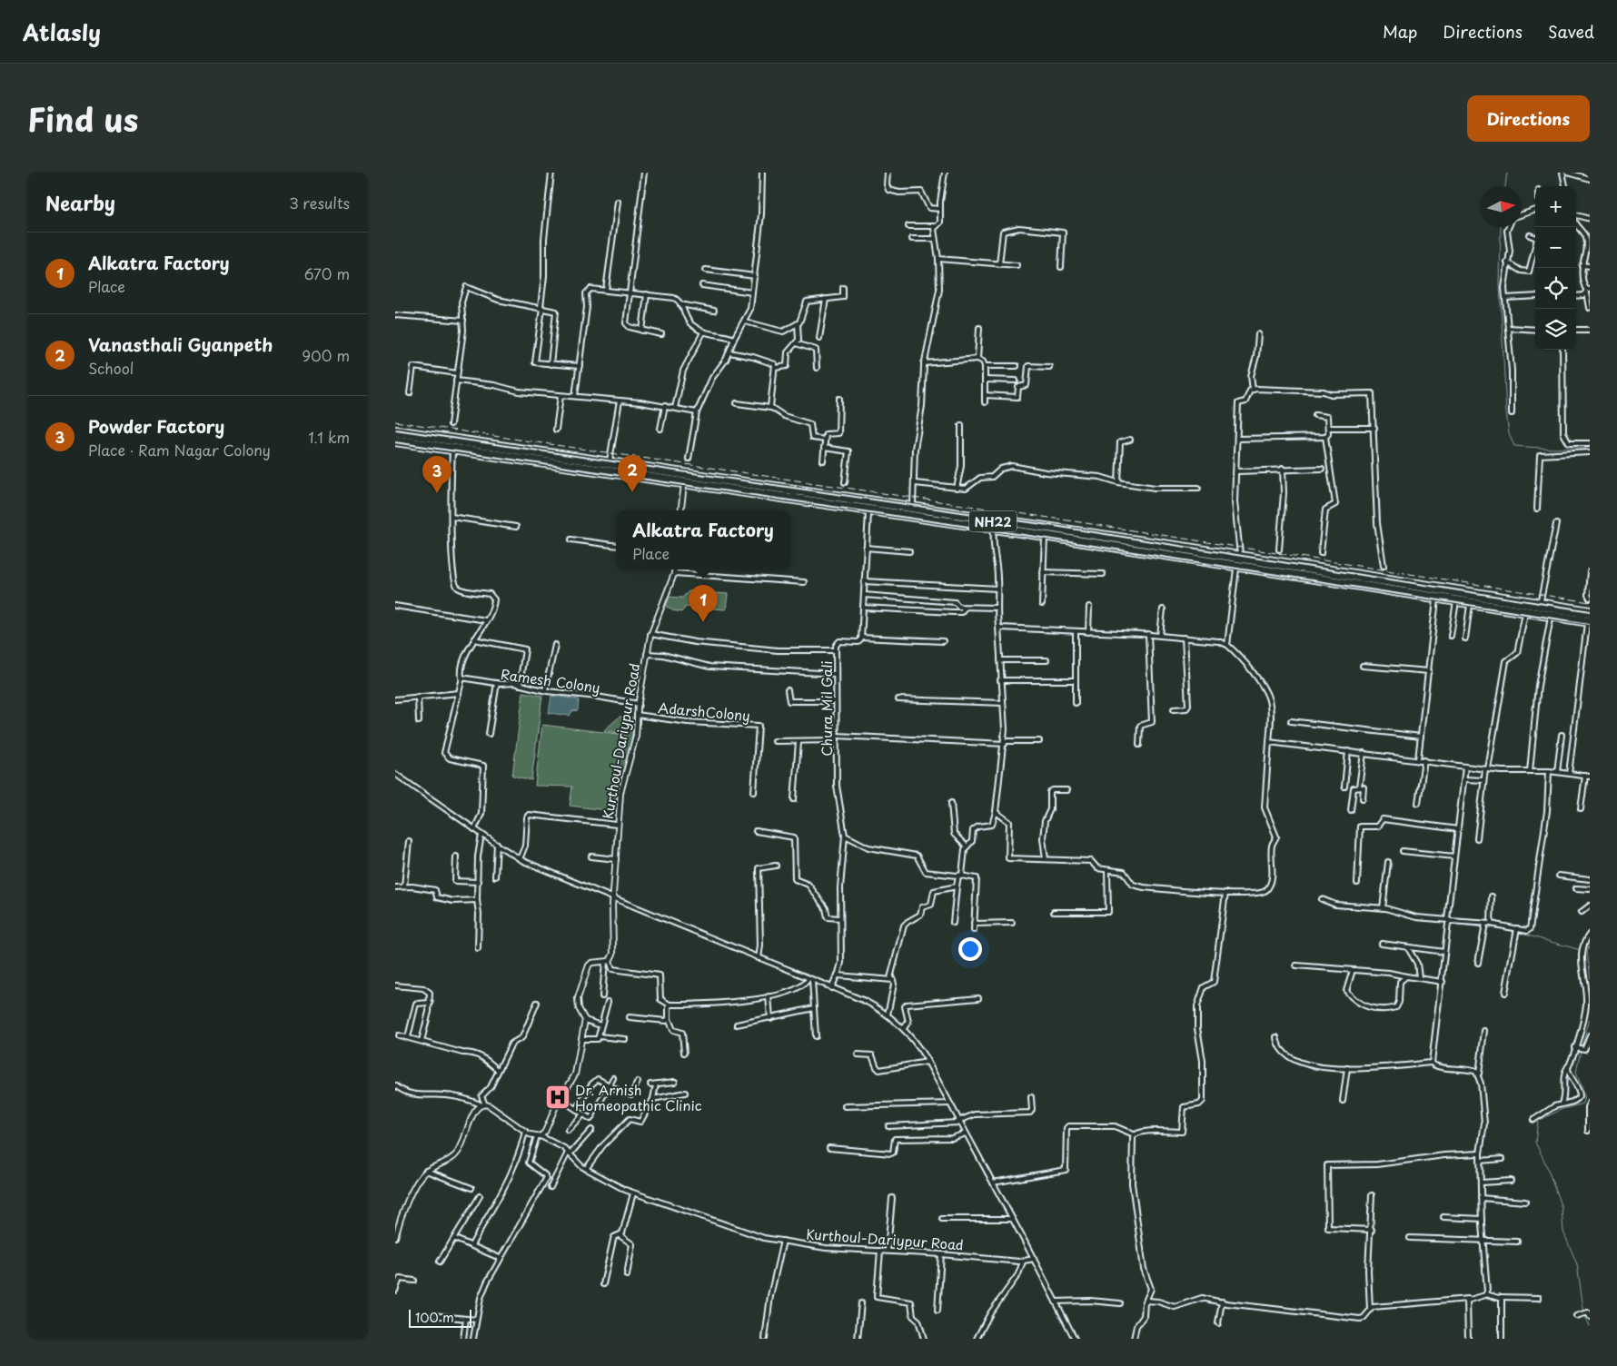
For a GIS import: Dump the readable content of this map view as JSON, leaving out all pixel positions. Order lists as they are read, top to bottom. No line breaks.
{"streets":{"highway":["NH22"],"street":["Ramesh Colony","Chura Mil Gali","AdarshColony","Kurthoul-Dariypur Road"]},"crossings":[["Ramesh Colony","Kurthoul-Dariypur Road"],["AdarshColony","Kurthoul-Dariypur Road"]],"places":{"hospital":["Dr. Arnish Homeopathic Clinic"]},"scale_bar":"100 m","north":"right","page":{"header":"Atlasly","nav":["Map","Directions","Saved"],"title":"Find us","buttons":"Directions","heading":["Nearby","3 results"],"map_buttons":["+","−"],"list":[{"mark":"1","name":"Alkatra Factory","note":"Place","value":"670 m"},{"mark":"2","name":"Vanasthali Gyanpeth","note":"School","value":"900 m"},{"mark":"3","name":"Powder Factory","note":"Place · Ram Nagar Colony","value":"1.1 km"}],"pins":["2","3","1"],"popup":["Alkatra Factory","Place"],"scale":"100 m"}}
